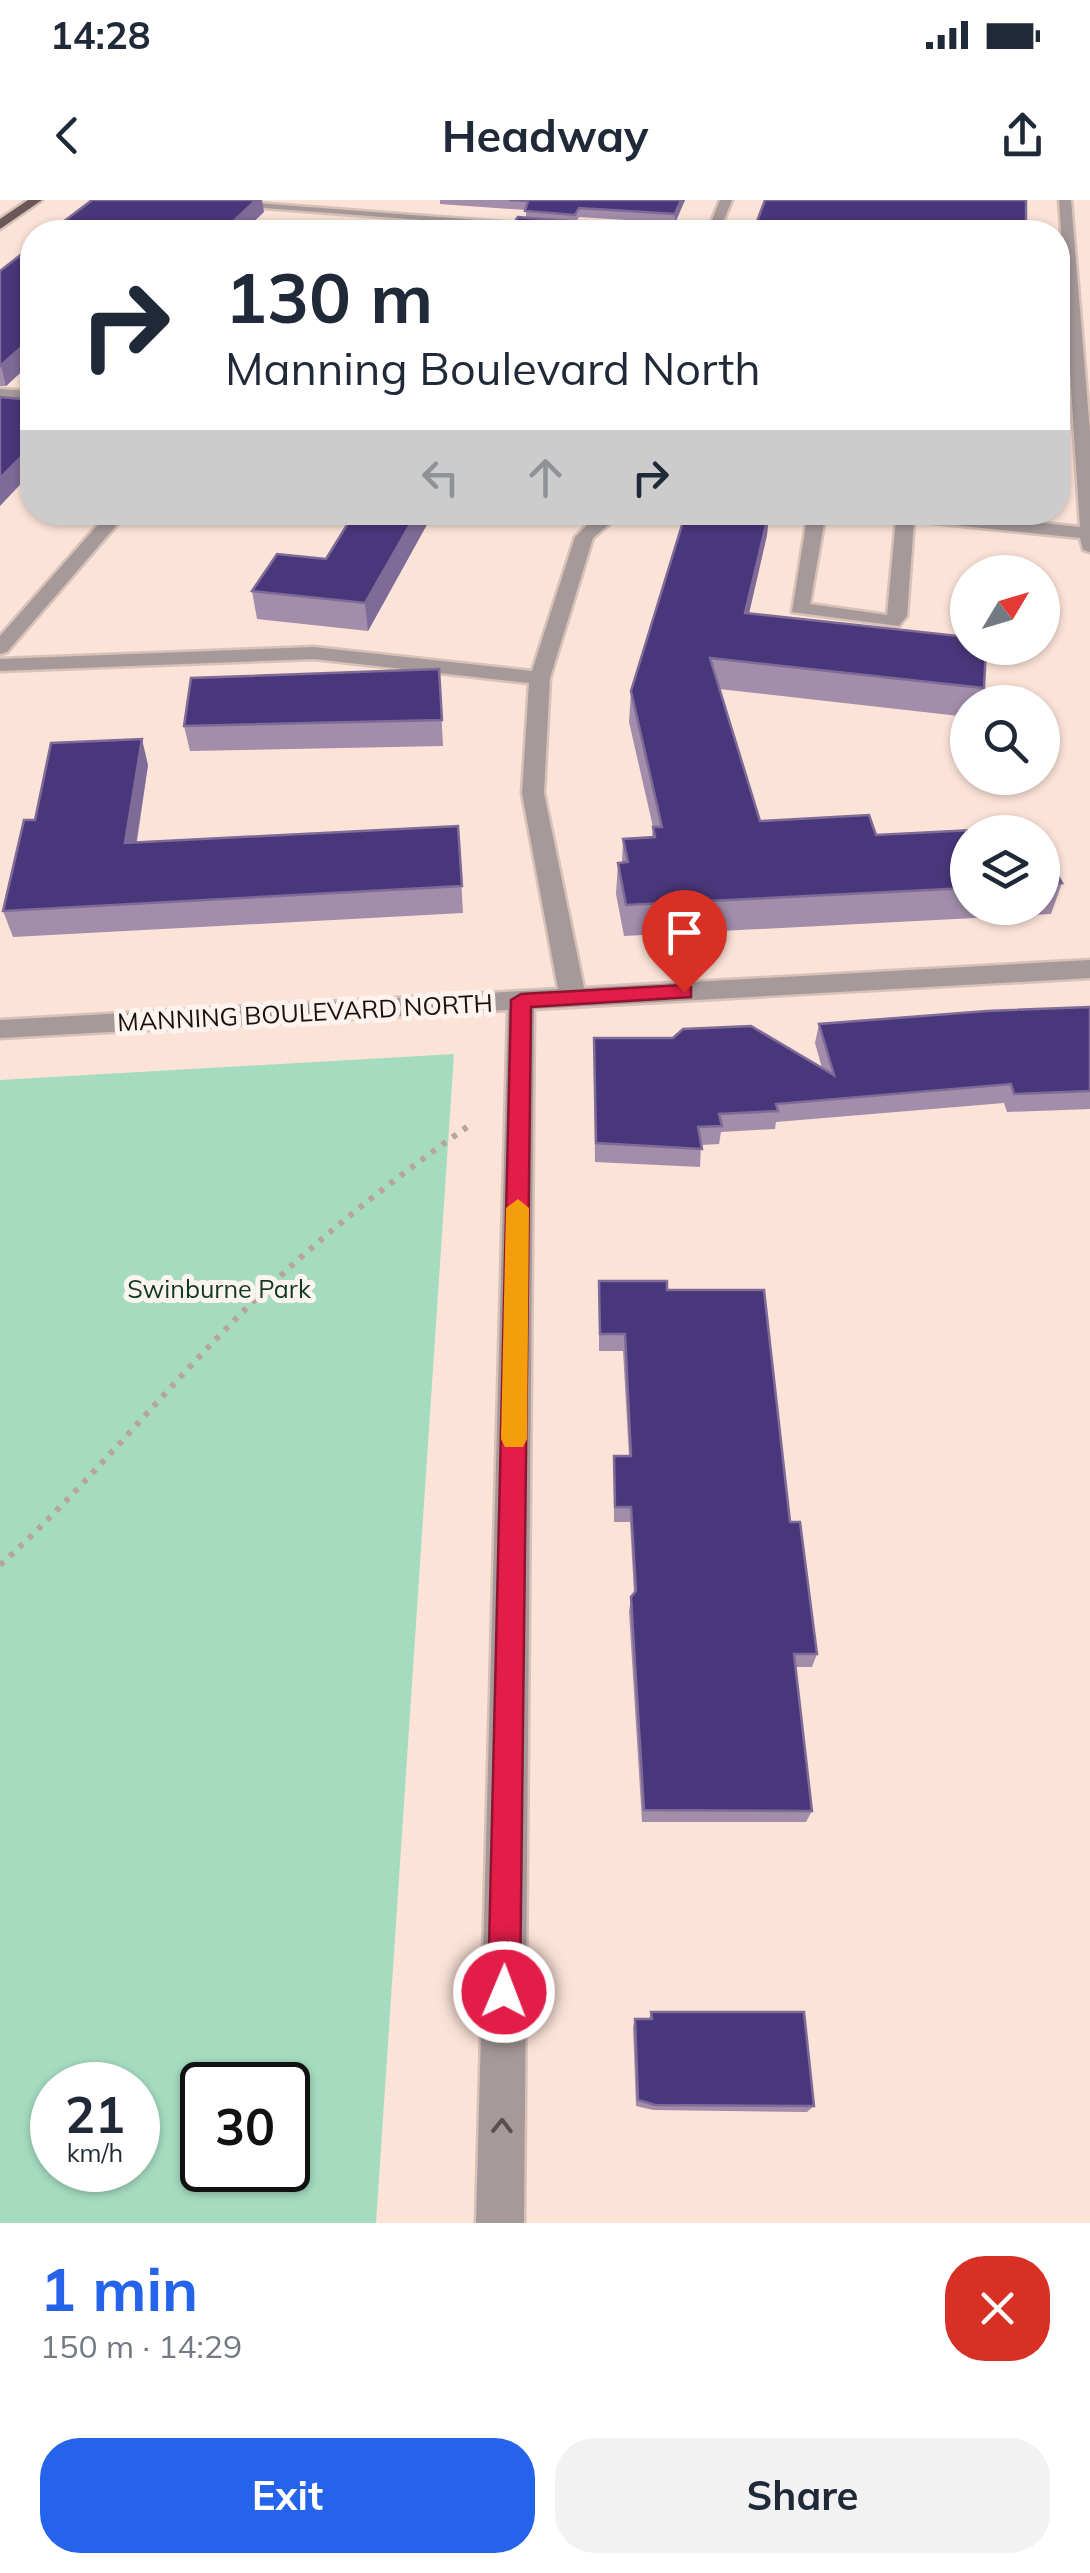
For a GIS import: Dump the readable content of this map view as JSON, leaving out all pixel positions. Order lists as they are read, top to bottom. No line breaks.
{"streets":{"street":["MANNING BOULEVARD NORTH"]},"parks":["Swinburne Park"],"north":"top right","page":{"status":"14:28","header":"Headway","turn":["130 m","Manning Boulevard North"],"speed":"21 km/h","limit":"30","heading":["1 min","150 m · 14:29"],"buttons":["Exit","Share"]}}
